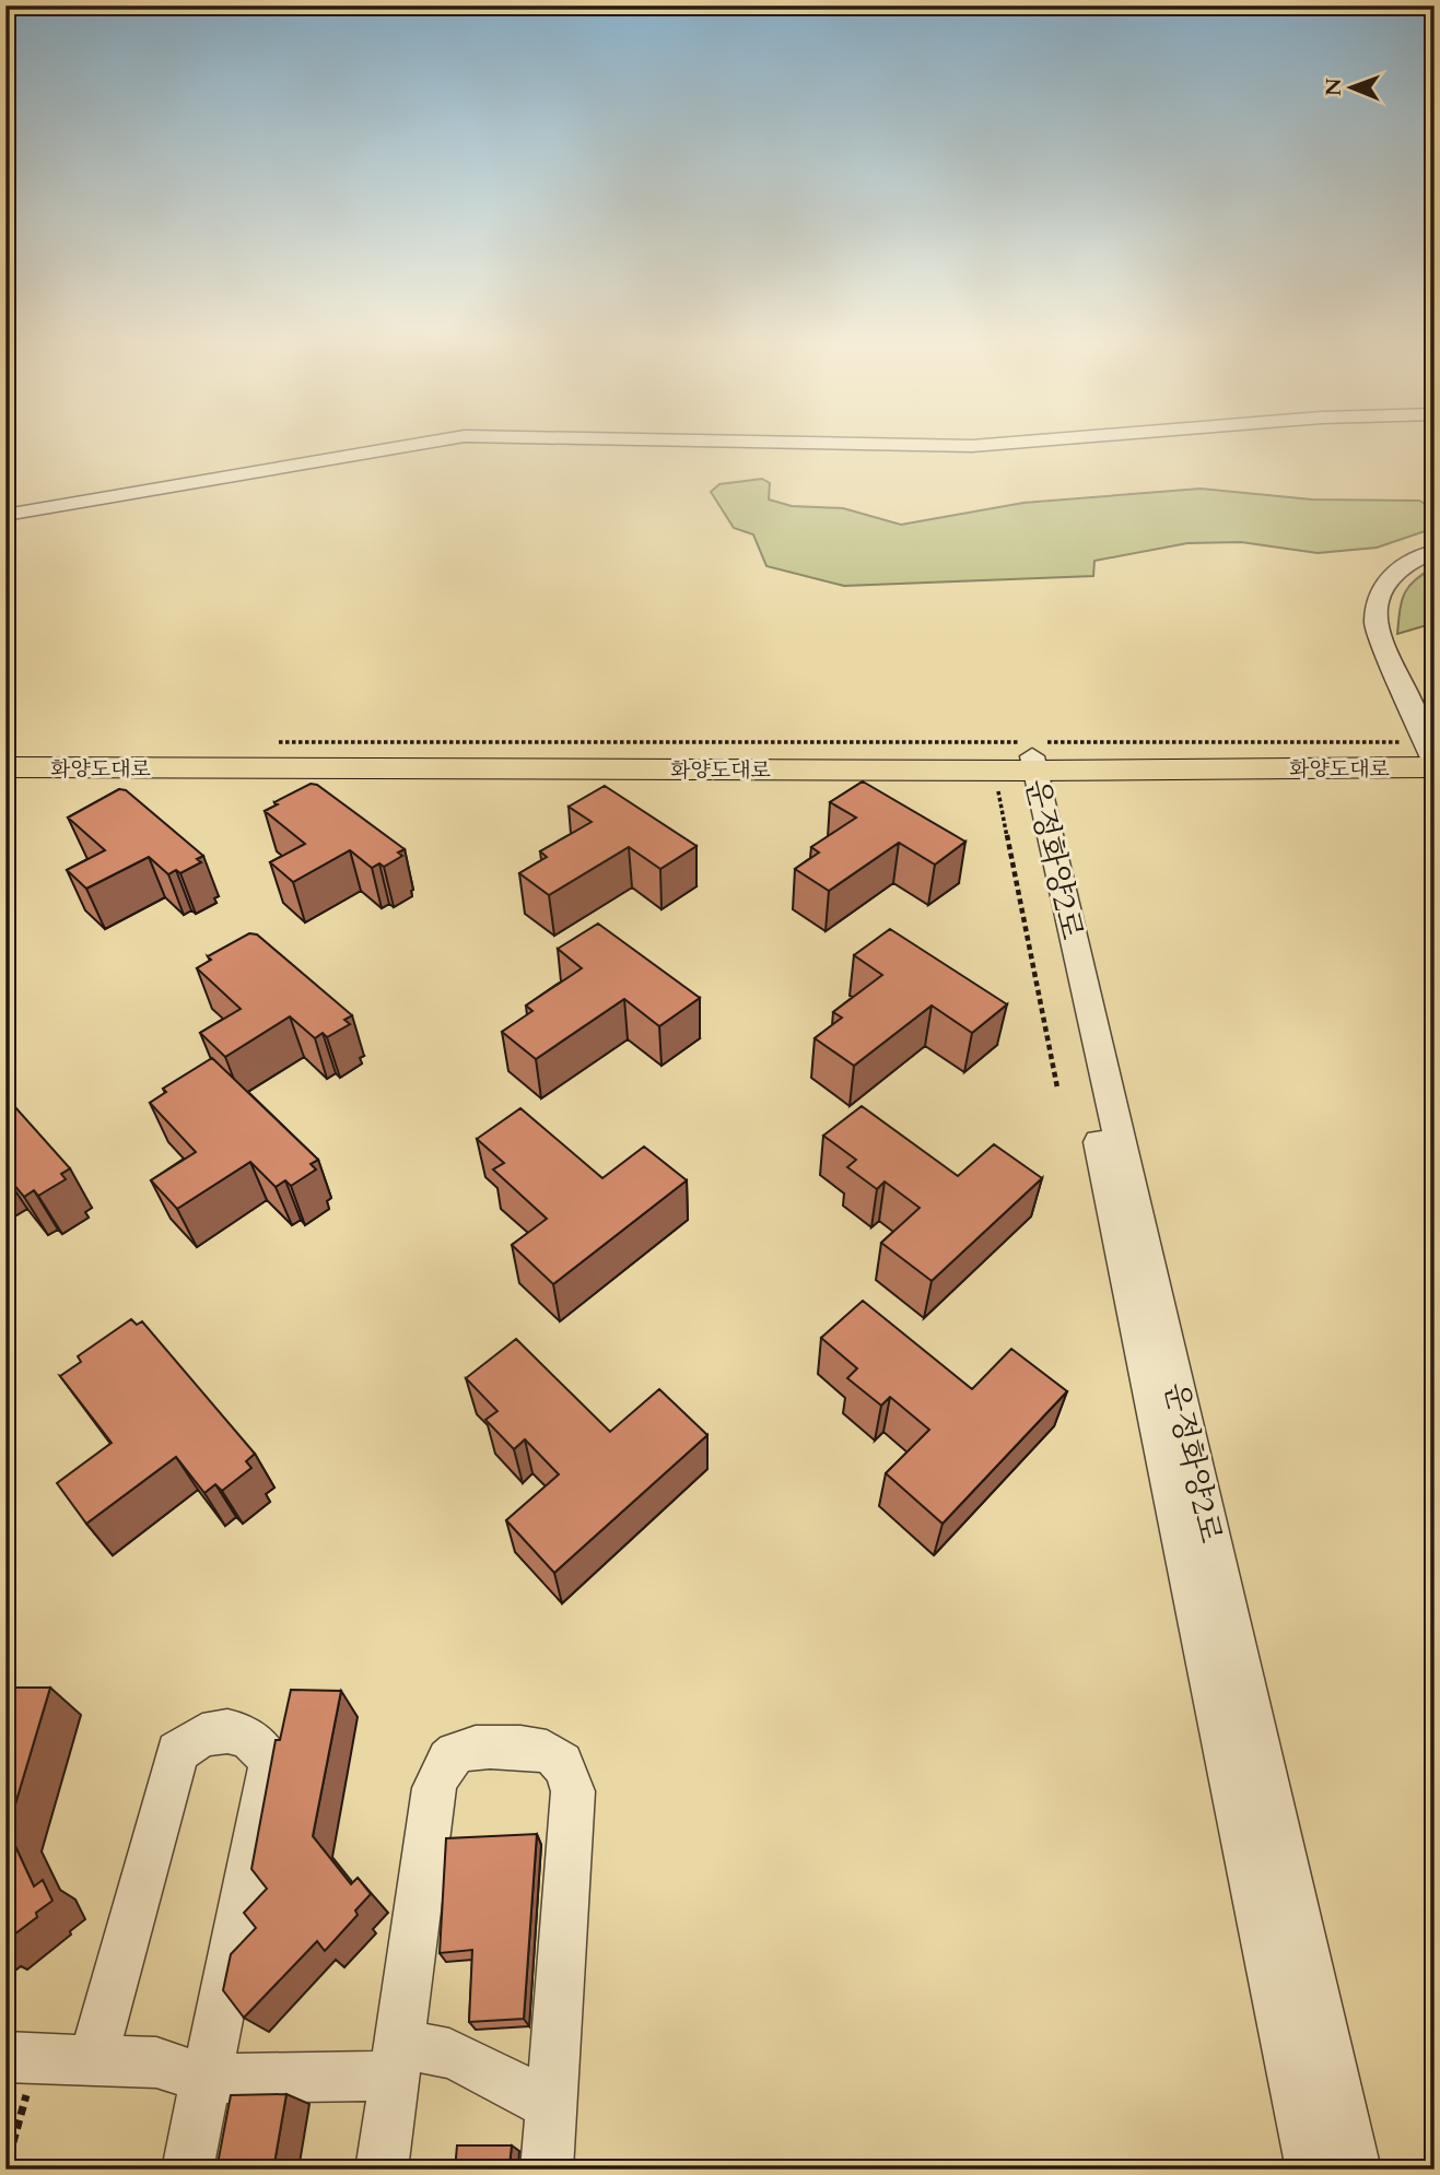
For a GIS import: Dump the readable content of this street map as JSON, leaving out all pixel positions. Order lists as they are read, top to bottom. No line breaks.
{"streets":{"main road":["화양도대로"],"street":["운정화양2로"]},"crossings":[["화양도대로","운정화양2로"]],"north":"left"}
